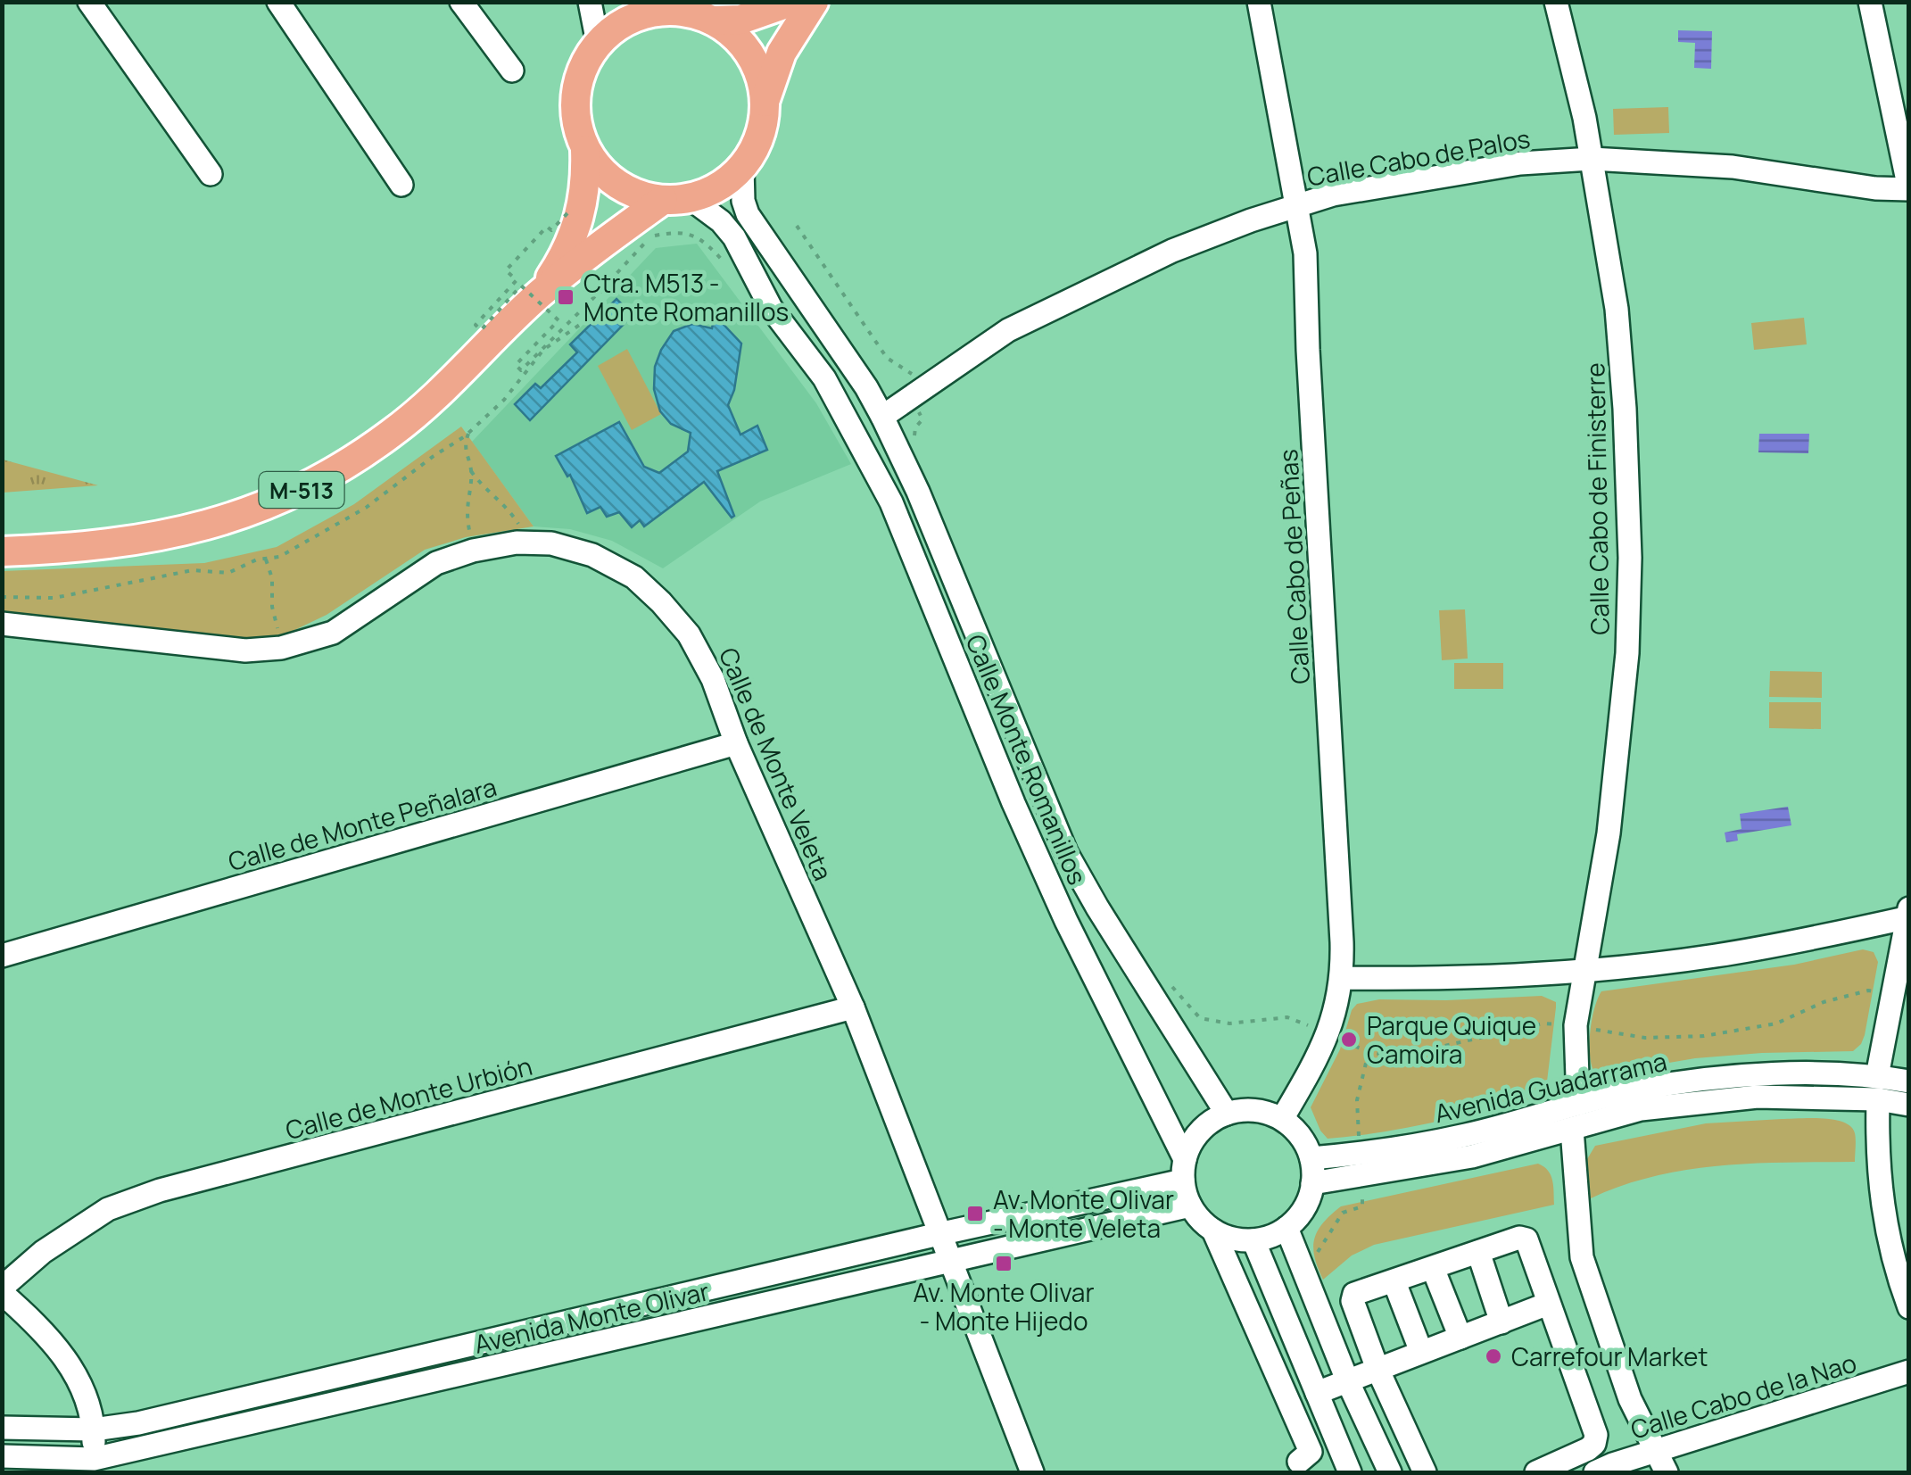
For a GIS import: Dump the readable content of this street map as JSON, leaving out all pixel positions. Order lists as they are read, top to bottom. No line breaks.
{"streets":{"main road":["M-513"],"street":["Calle Cabo de Palos","Calle Cabo de Finisterre","Calle Cabo de Peñas","Calle Monte Romanillos","Calle de Monte Veleta","Calle de Monte Peñalara","Avenida Guadarrama","Calle de Monte Urbión","Avenida Monte Olivar","Calle Cabo de la Nao"]},"crossings":[["Calle Cabo de Palos","Calle Cabo de Finisterre"],["Calle Cabo de Palos","Calle Cabo de Peñas"],["Calle Cabo de Palos","Calle Monte Romanillos"],["M-513","Calle Monte Romanillos"],["Calle Cabo de Finisterre","Avenida Guadarrama"],["Calle Cabo de Peñas","Calle Monte Romanillos"],["Calle Cabo de Peñas","Avenida Guadarrama"],["Calle Cabo de Peñas","Avenida Monte Olivar"],["Calle Monte Romanillos","Avenida Guadarrama"],["Calle Monte Romanillos","Avenida Monte Olivar"],["Calle de Monte Veleta","Calle de Monte Peñalara"],["Calle de Monte Veleta","Calle de Monte Urbión"],["Calle de Monte Veleta","Avenida Monte Olivar"],["Avenida Guadarrama","Avenida Monte Olivar"]],"places":{"transit":["Ctra. M513 - Monte Romanillos","Av. Monte Olivar - Monte Veleta","Av. Monte Olivar - Monte Hijedo"],"other":["Parque Quique Camoira","Carrefour Market"]}}
